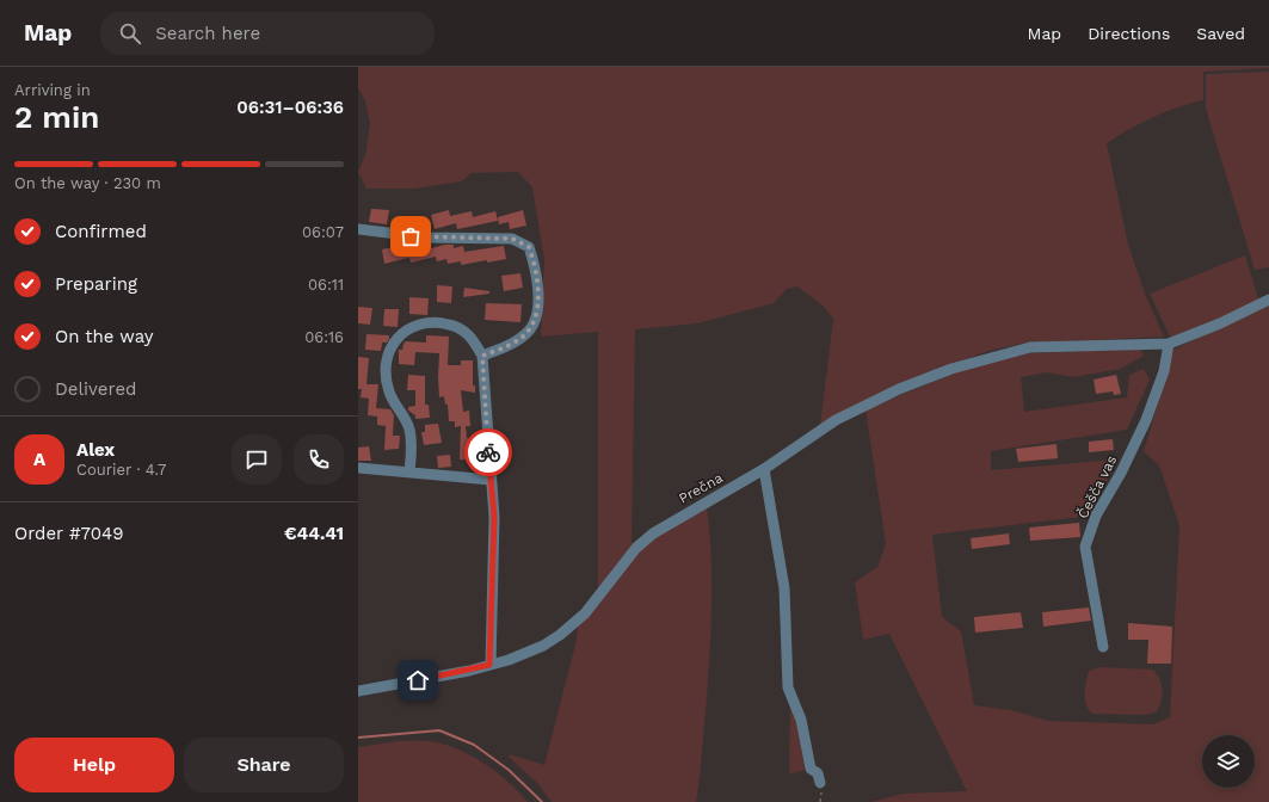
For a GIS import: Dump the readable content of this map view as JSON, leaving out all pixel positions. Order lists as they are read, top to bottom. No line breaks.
{"streets":{"street":["Češča vas","Prečna"]},"crossings":[["Češča vas","Prečna"]],"page":{"header":"Map","search":"Search here","nav":["Map","Directions","Saved"],"heading":["2 min","Arriving in","06:31–06:36"],"panel":["Alex","Courier · 4.7","Order #7049","€44.41"],"bar":"On the way · 230 m","list":[["Confirmed","06:07"],["Preparing","06:11"],["On the way","06:16"],"Delivered"],"round":"A","buttons":["Help","Share"]}}
